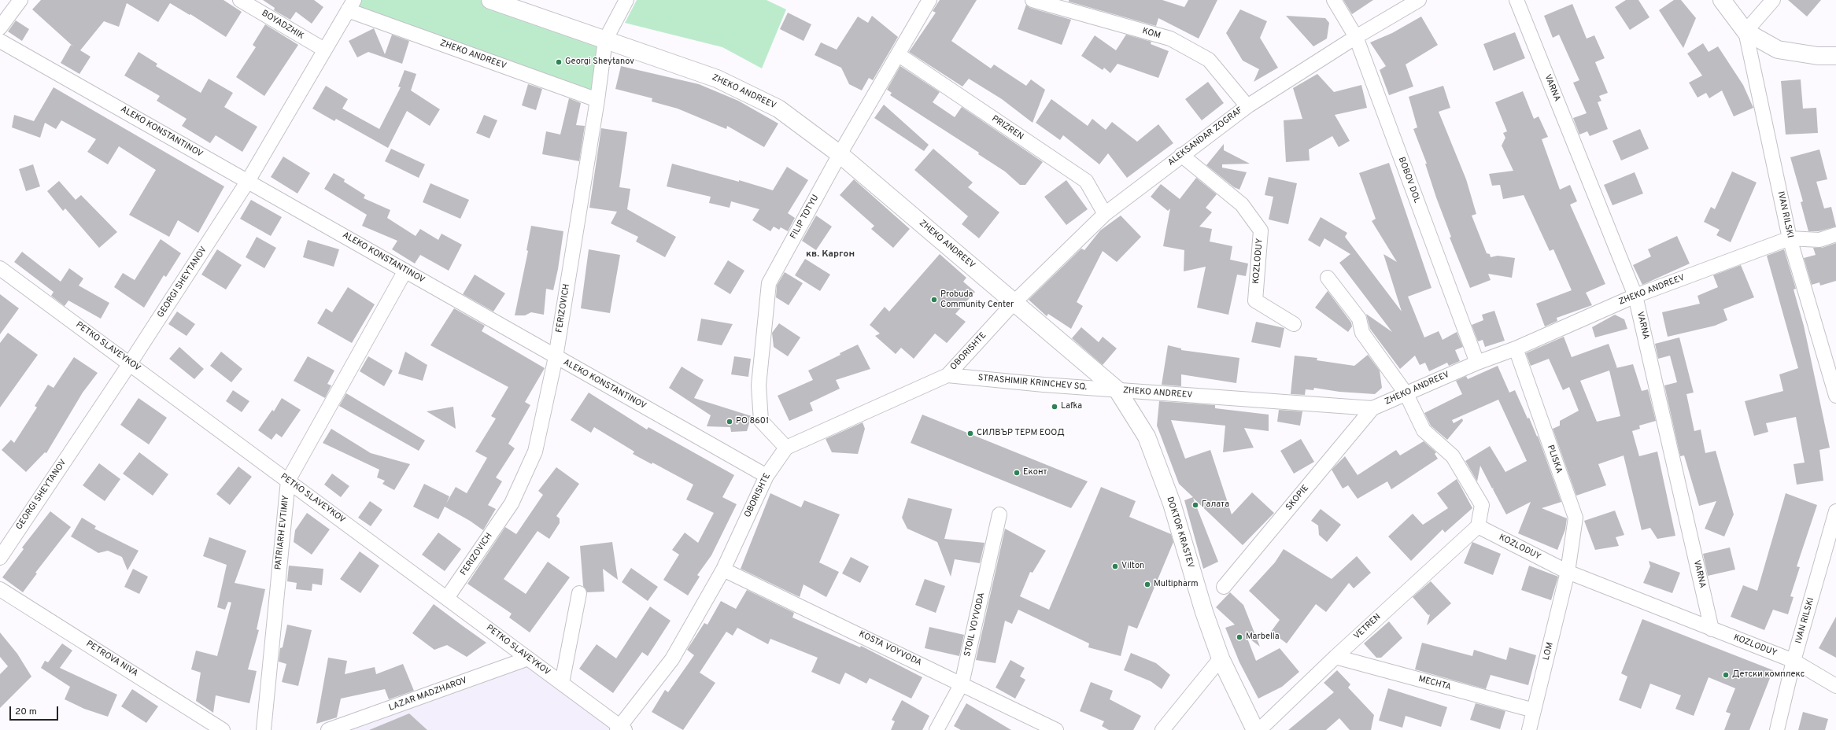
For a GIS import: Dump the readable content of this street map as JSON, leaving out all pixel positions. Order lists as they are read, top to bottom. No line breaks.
{"streets":{"street":["BOYADZHIK","KOM","ZHEKO ANDREEV","VARNA","PRIZREN","ALEKO KONSTANTINOV","ALEKSANDAR ZOGRAF","BOBOV DOL","IVAN RILSKI","FILIP TOTYU","KOZLODUY","GEORGI SHEYTANOV","FERIZOVICH","PETKO SLAVEYKOV","OBORISHTE","STRASHIMIR KRINCHEV SQ.","PLISKA","SKOPIE","PATRIARH EVTIMIY","DOKTOR KRASTEV","STOIL VOYVODA","VETREN","KOSTA VOYVODA","LOM","PETROVA NIVA","MECHTA","LAZAR MADZHAROV"]},"crossings":[["BOYADZHIK","GEORGI SHEYTANOV"],["KOM","ALEKSANDAR ZOGRAF"],["ZHEKO ANDREEV","VARNA"],["ZHEKO ANDREEV","ALEKSANDAR ZOGRAF"],["ZHEKO ANDREEV","BOBOV DOL"],["ZHEKO ANDREEV","IVAN RILSKI"],["ZHEKO ANDREEV","FILIP TOTYU"],["ZHEKO ANDREEV","GEORGI SHEYTANOV"],["ZHEKO ANDREEV","FERIZOVICH"],["ZHEKO ANDREEV","OBORISHTE"],["ZHEKO ANDREEV","STRASHIMIR KRINCHEV SQ."],["ZHEKO ANDREEV","PLISKA"],["ZHEKO ANDREEV","SKOPIE"],["ZHEKO ANDREEV","DOKTOR KRASTEV"],["VARNA","KOZLODUY"],["PRIZREN","ALEKSANDAR ZOGRAF"],["PRIZREN","FILIP TOTYU"],["ALEKO KONSTANTINOV","GEORGI SHEYTANOV"],["ALEKO KONSTANTINOV","FERIZOVICH"],["ALEKO KONSTANTINOV","OBORISHTE"],["ALEKO KONSTANTINOV","PATRIARH EVTIMIY"],["ALEKSANDAR ZOGRAF","BOBOV DOL"],["ALEKSANDAR ZOGRAF","KOZLODUY"],["ALEKSANDAR ZOGRAF","OBORISHTE"],["IVAN RILSKI","KOZLODUY"],["FILIP TOTYU","OBORISHTE"],["KOZLODUY","PLISKA"],["KOZLODUY","VETREN"],["KOZLODUY","LOM"],["GEORGI SHEYTANOV","PETKO SLAVEYKOV"],["FERIZOVICH","PETKO SLAVEYKOV"],["PETKO SLAVEYKOV","OBORISHTE"],["PETKO SLAVEYKOV","PATRIARH EVTIMIY"],["PETKO SLAVEYKOV","LAZAR MADZHAROV"],["OBORISHTE","STRASHIMIR KRINCHEV SQ."],["OBORISHTE","KOSTA VOYVODA"],["STRASHIMIR KRINCHEV SQ.","DOKTOR KRASTEV"],["PLISKA","LOM"],["STOIL VOYVODA","KOSTA VOYVODA"],["VETREN","MECHTA"],["LOM","MECHTA"]],"districts":["кв. Каргон"],"places":["Georgi Sheytanov","Probuda Community Center","Lafka","PO 8601","СИЛВЪР ТЕРМ ЕООД","Еконт","Галата","Vilton","Multipharm","Marbella","Детски комплекс"],"scale_bar":"20 m"}
